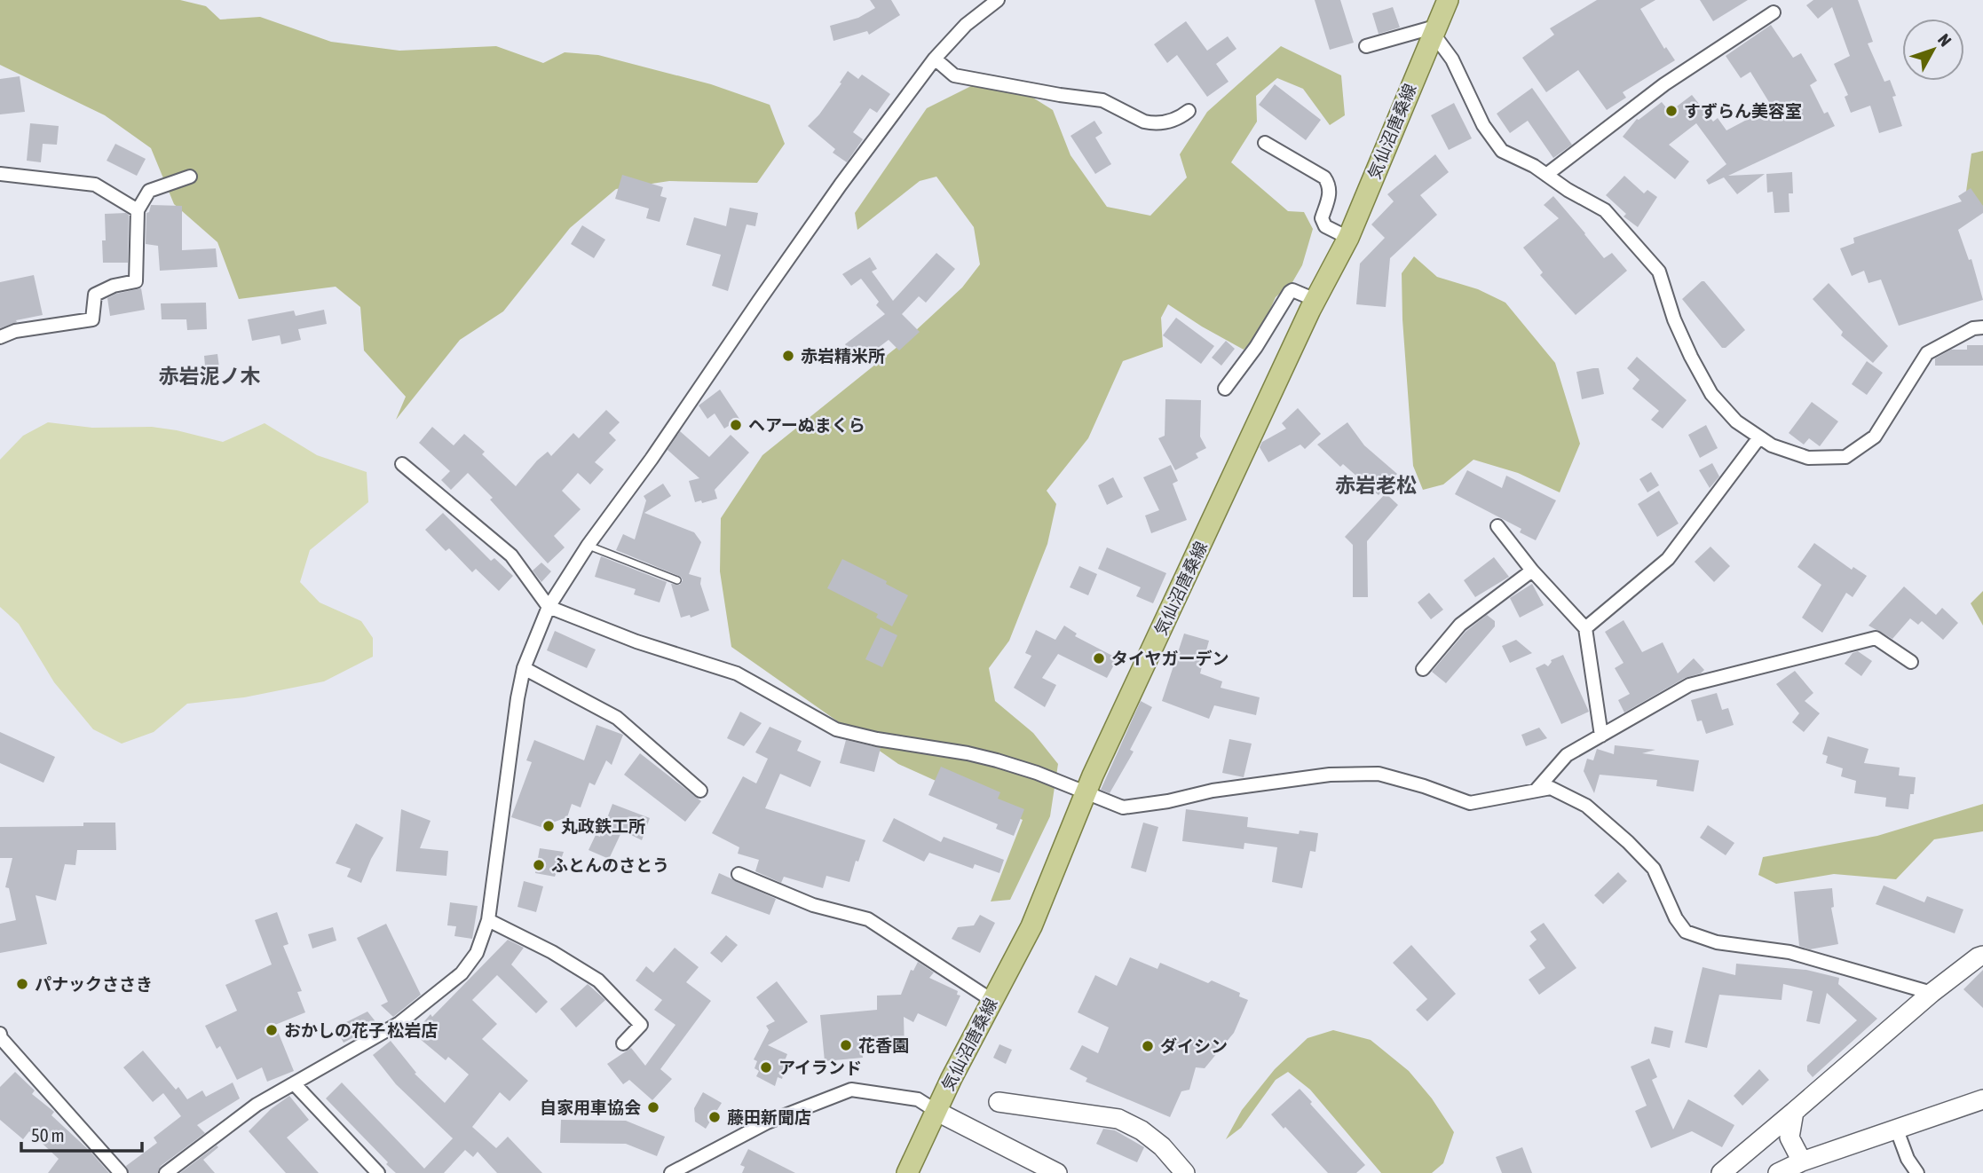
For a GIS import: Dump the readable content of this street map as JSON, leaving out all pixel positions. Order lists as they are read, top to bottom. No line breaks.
{"streets":{"main road":["気仙沼唐桑線"]},"districts":["赤岩泥ノ木","赤岩老松"],"places":["すずらん美容室","赤岩精米所","ヘアーぬまくら","タイヤガーデン","丸政鉄工所","ふとんのさとう","パナックささき","おかしの花子 松岩店","花香園","ダイシン","アイランド","自家用車協会","藤田新聞店"],"scale_bar":"50 m","north":"top right"}
